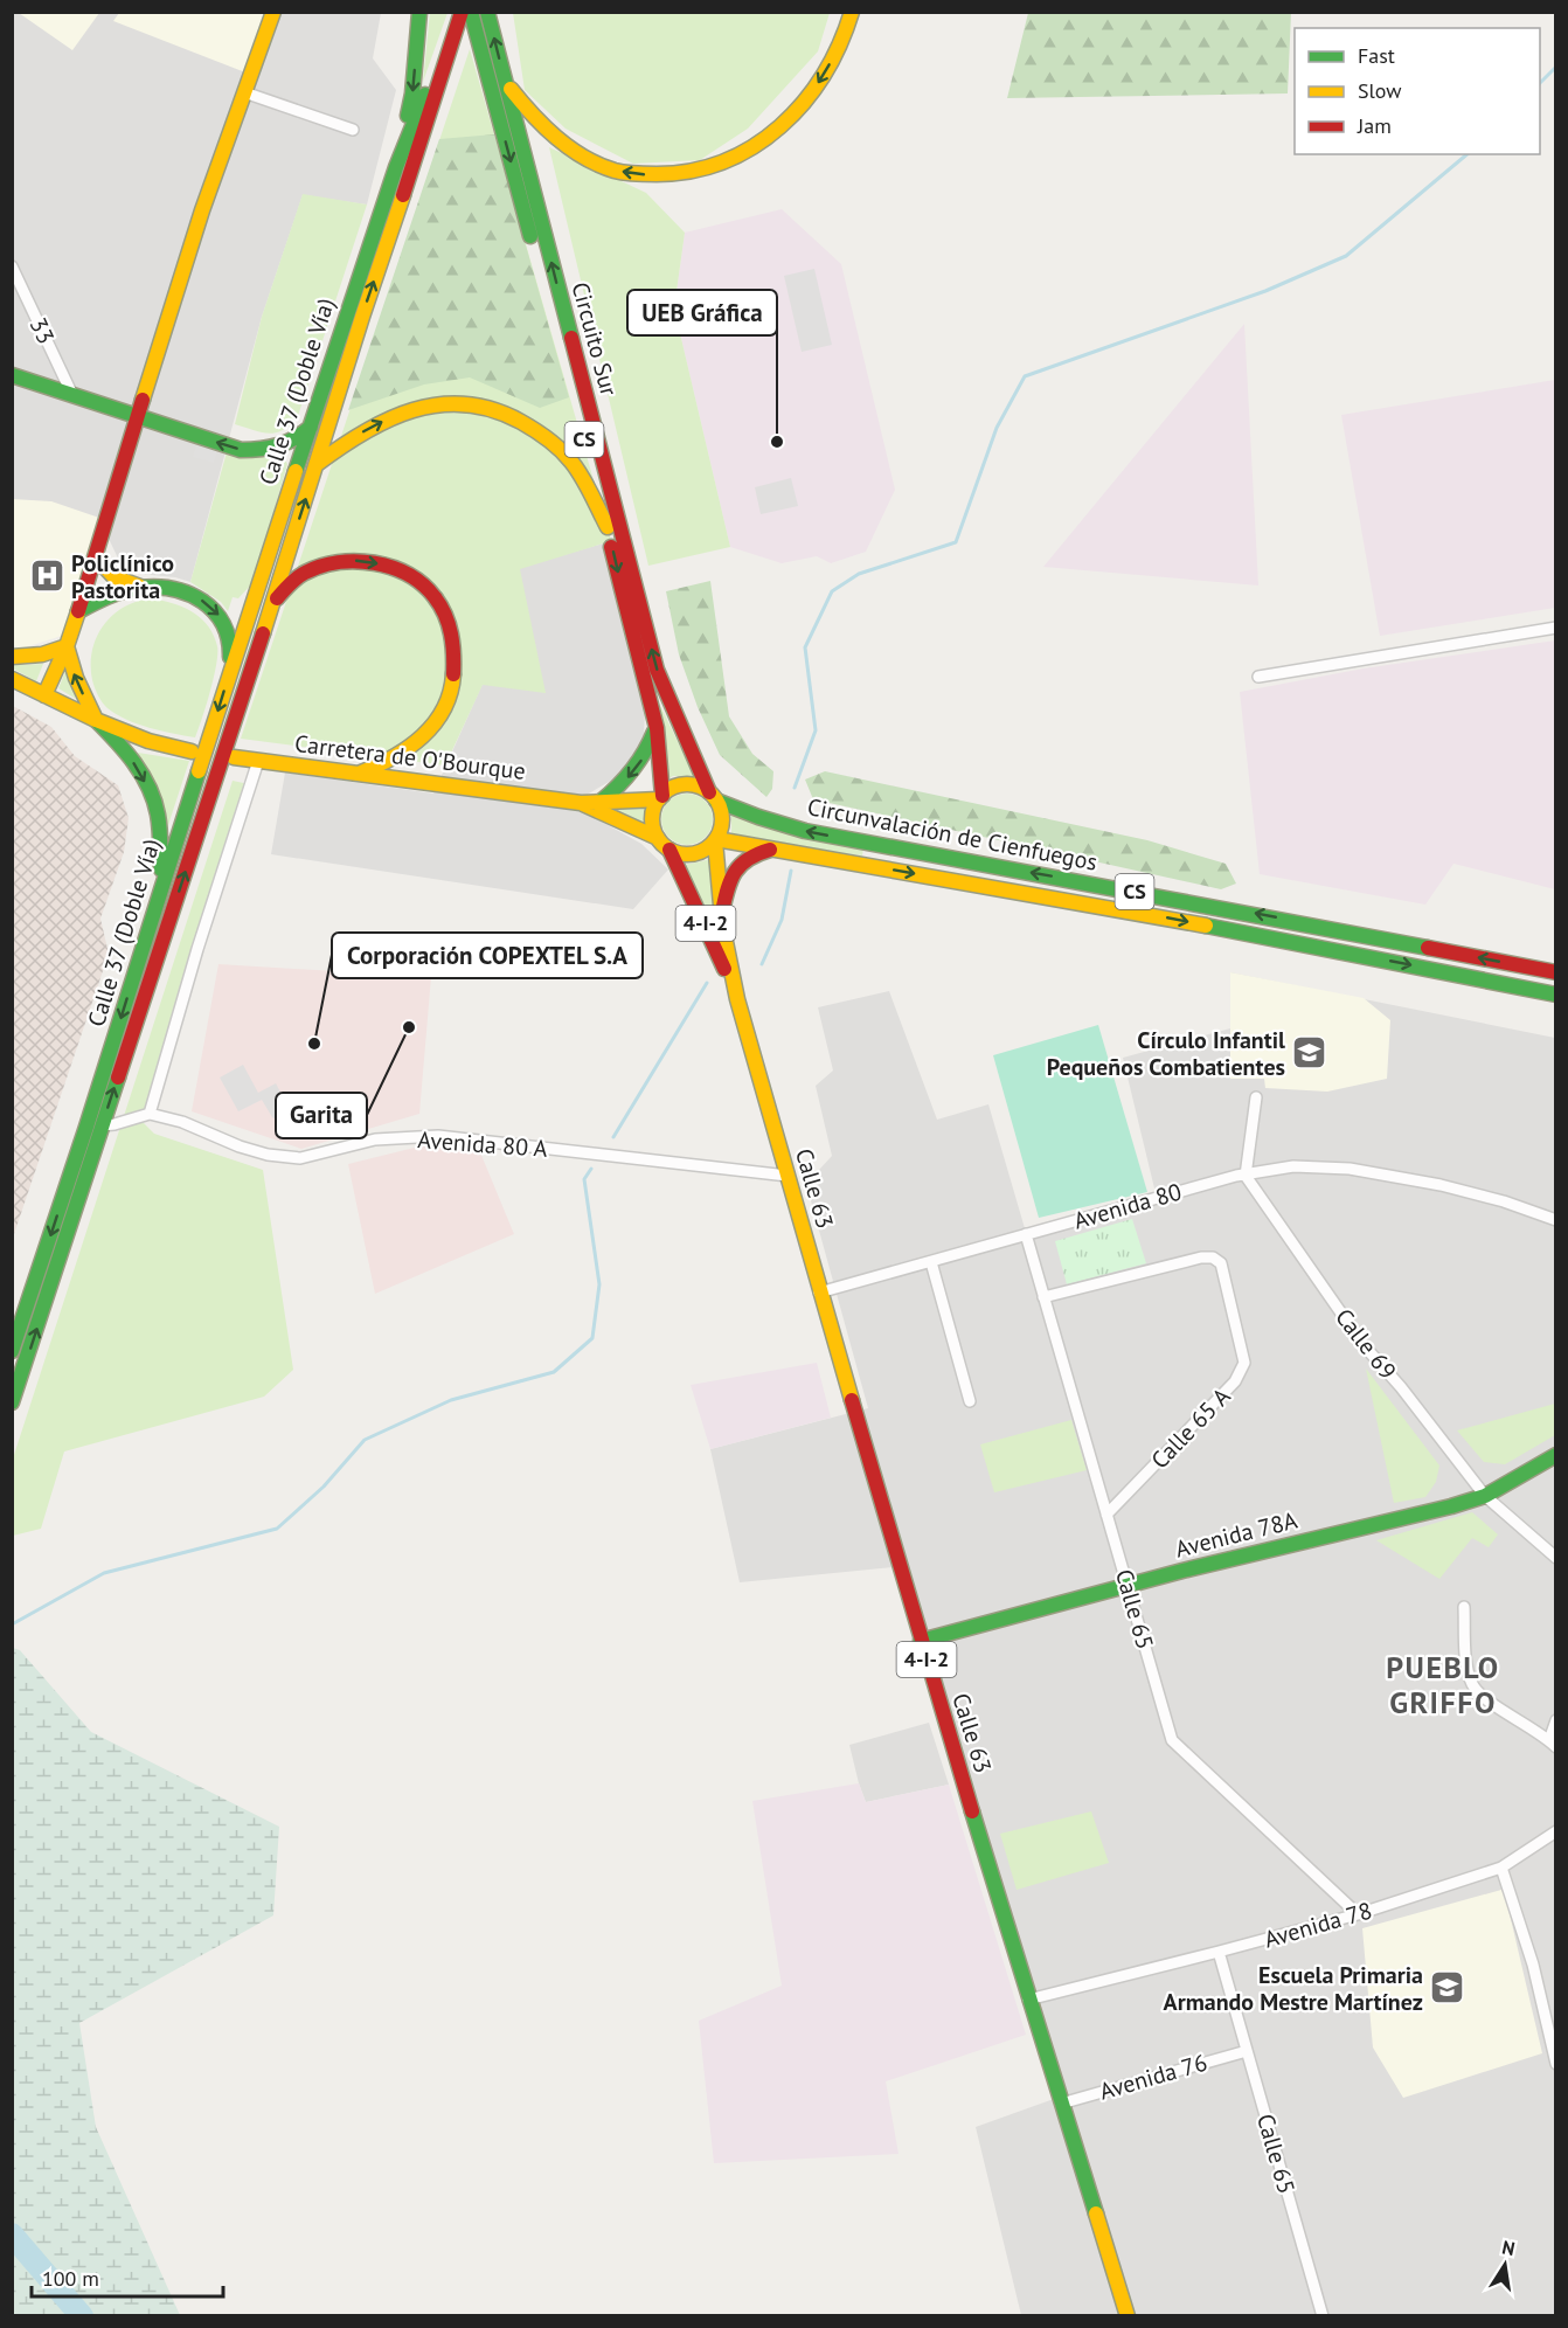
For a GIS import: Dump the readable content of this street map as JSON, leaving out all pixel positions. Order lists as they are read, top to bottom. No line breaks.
{"streets":{"main road":["Circuito Sur","Calle 37 (Doble Vía)","CS","Carretera de O'Bourque","Circunvalación de Cienfuegos","4-I-2","Calle 63","Avenida 78A"],"street":["33","Avenida 80 A","Avenida 80","Calle 69","Calle 65 A","Calle 65","Avenida 78","Avenida 76"]},"crossings":[["Circuito Sur","Calle 37 (Doble Vía)"],["Circuito Sur","CS"],["Circuito Sur","Carretera de O'Bourque"],["Circuito Sur","Circunvalación de Cienfuegos"],["Circuito Sur","Calle 63"],["CS","Carretera de O'Bourque"],["CS","Circunvalación de Cienfuegos"],["CS","Calle 63"],["Carretera de O'Bourque","Circunvalación de Cienfuegos"],["Carretera de O'Bourque","Calle 63"],["Circunvalación de Cienfuegos","Calle 63"],["Avenida 80 A","Calle 63"],["Calle 63","Avenida 80"],["Calle 63","Avenida 78A"],["Calle 63","Avenida 78"],["Calle 63","Avenida 76"],["Avenida 80","Calle 69"],["Avenida 80","Calle 65"],["Calle 69","Avenida 78A"],["Calle 65 A","Calle 65"],["Avenida 78A","Calle 65"],["Calle 65","Avenida 78"],["Calle 65","Avenida 76"]],"districts":["PUEBLO GRIFFO"],"places":{"other":["UEB Gráfica","Garita","Corporación COPEXTEL S.A"],"hospital":["Policlínico Pastorita"],"school or university":["Círculo Infantil Pequeños Combatientes","Escuela Primaria Armando Mestre Martínez"]},"legend":["Fast","Slow","Jam"],"scale_bar":"100 m","north":"top"}
